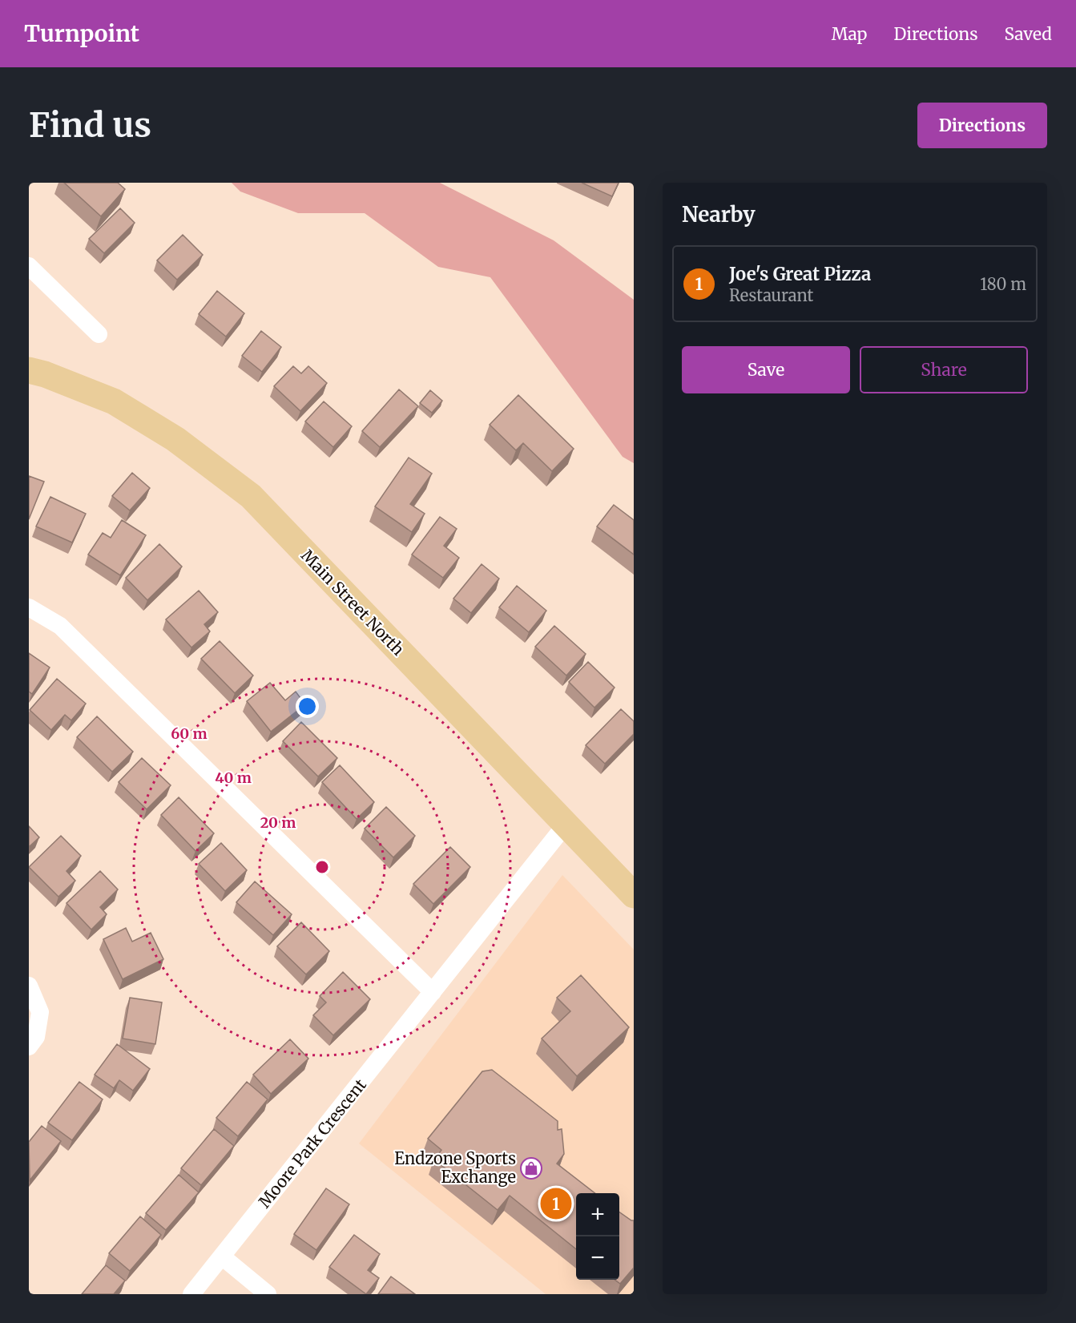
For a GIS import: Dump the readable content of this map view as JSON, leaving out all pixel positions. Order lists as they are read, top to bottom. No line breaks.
{"streets":{"main road":["Main Street North"],"street":["Moore Park Crescent"]},"crossings":[["Main Street North","Moore Park Crescent"]],"places":{"shop":["Endzone Sports Exchange"]},"page":{"header":"Turnpoint","nav":["Map","Directions","Saved"],"buttons":["Directions",["Save","Share"]],"title":"Find us","heading":"Nearby","list":[{"mark":"1","name":"Joe's Great Pizza","note":"Restaurant","value":"180 m"}],"pins":"1","map_buttons":["+","−"]},"rings":["60 m","40 m","20 m"]}
